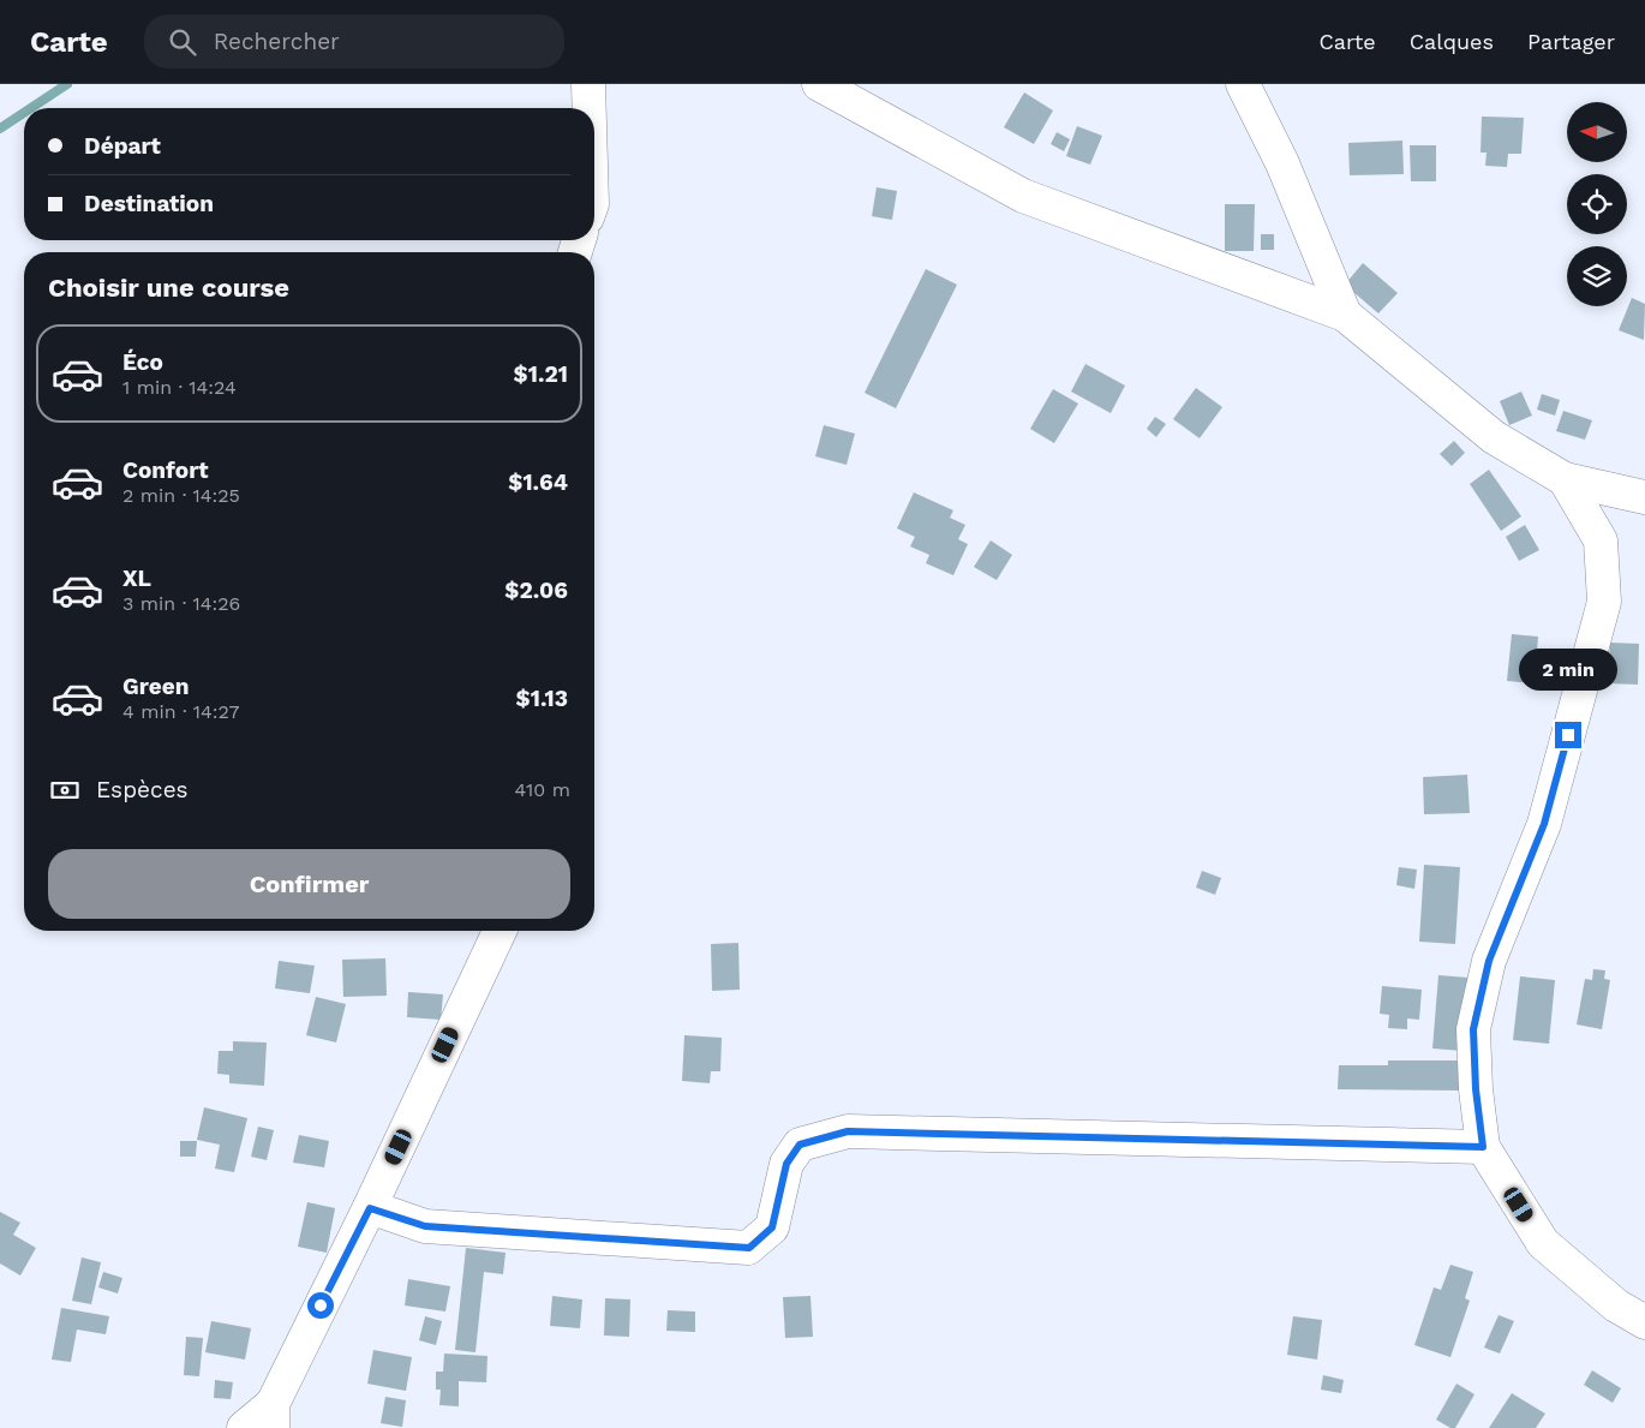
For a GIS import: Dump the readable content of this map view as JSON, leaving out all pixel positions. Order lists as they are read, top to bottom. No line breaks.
{"north":"left","page":{"header":"Carte","search":"Rechercher","nav":["Carte","Calques","Partager"],"banner":["Départ","Destination"],"heading":"Choisir une course","list":[{"name":"Éco","note":"1 min · 14:24","value":"$1.21"},{"name":"Confort","note":"2 min · 14:25","value":"$1.64"},{"name":"XL","note":"3 min · 14:26","value":"$2.06"},{"name":"Green","note":"4 min · 14:27","value":"$1.13"}],"bubble":"2 min","pay":["Espèces","410 m"],"buttons":"Confirmer"}}
